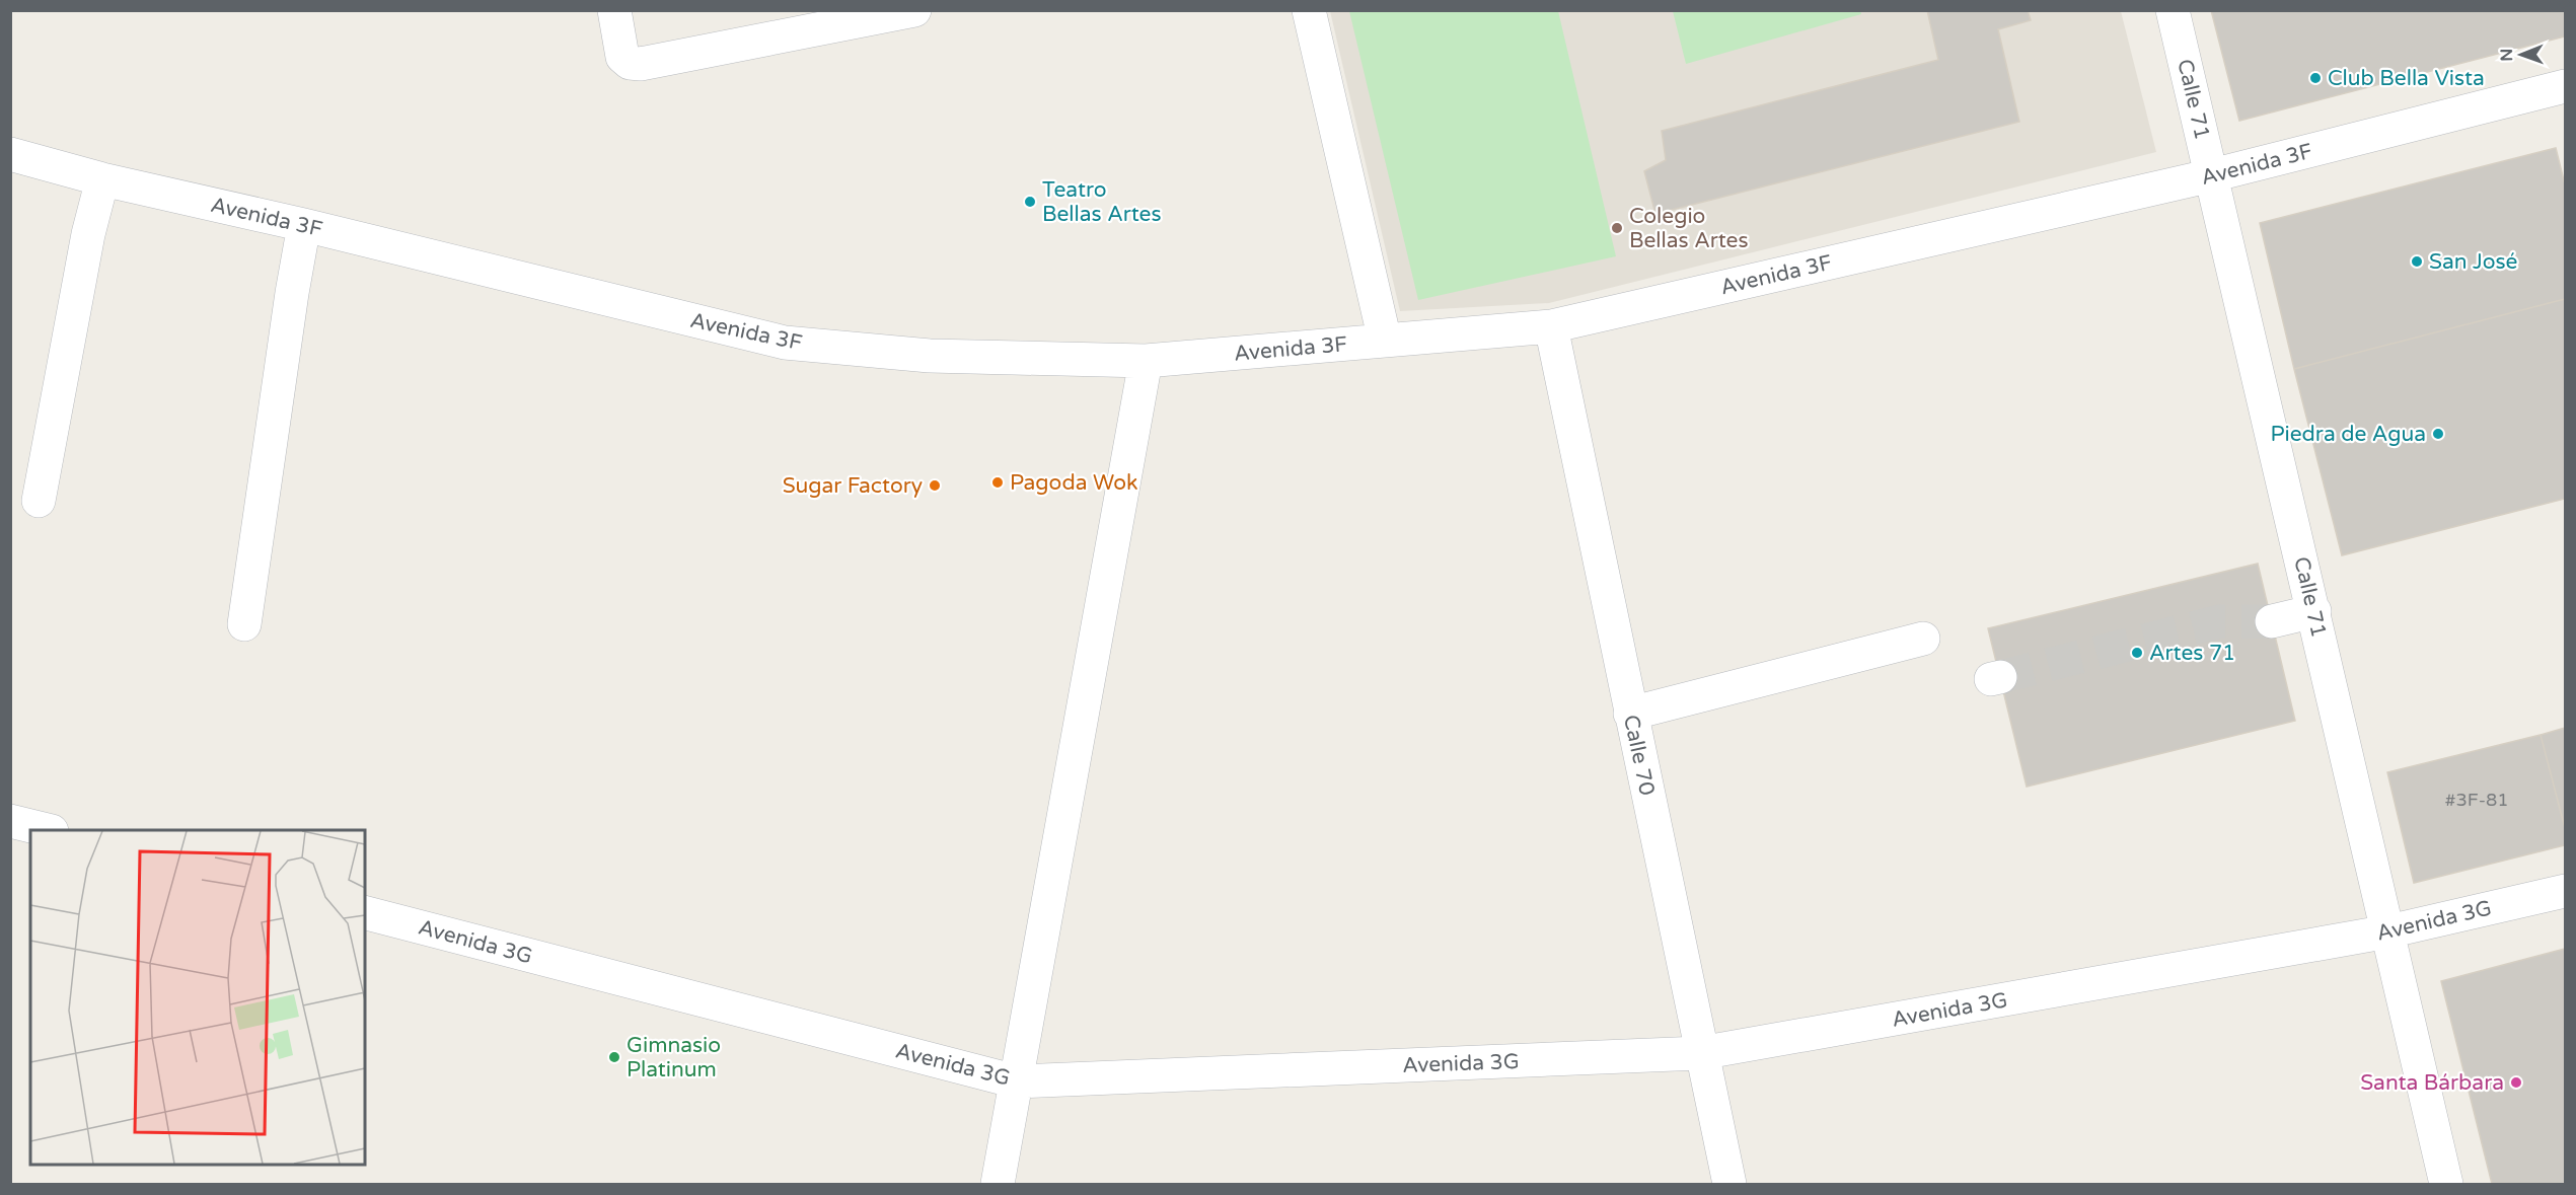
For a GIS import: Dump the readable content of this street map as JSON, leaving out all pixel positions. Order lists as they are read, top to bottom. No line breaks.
{"streets":{"street":["Calle 71","Avenida 3F","Calle 70","Avenida 3G"]},"crossings":[["Calle 71","Avenida 3F"],["Calle 71","Avenida 3G"],["Avenida 3F","Calle 70"],["Calle 70","Avenida 3G"]],"places":["Club Bella Vista","Teatro Bellas Artes","Colegio Bellas Artes","San José","Piedra de Agua","Pagoda Wok","Sugar Factory","Artes 71","Gimnasio Platinum","Santa Bárbara"],"house_numbers":["#3F-81"],"north":"left"}
